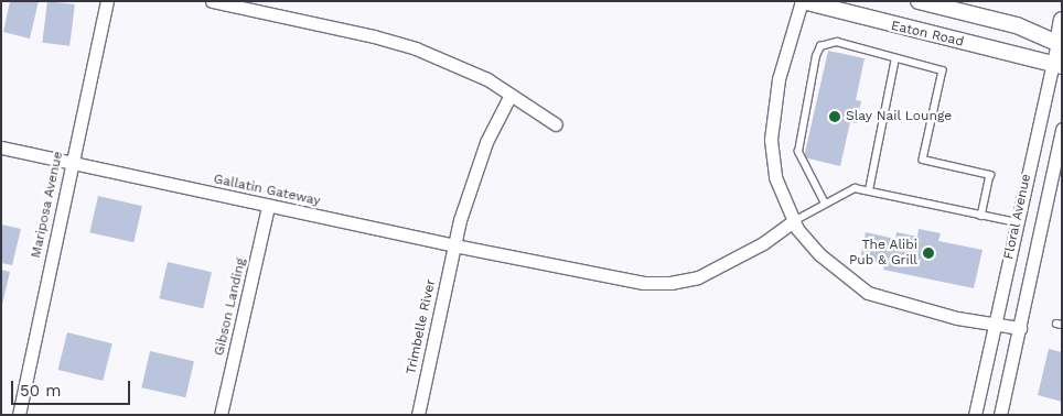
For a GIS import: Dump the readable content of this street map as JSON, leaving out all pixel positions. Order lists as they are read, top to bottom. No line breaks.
{"streets":{"street":["Eaton Road","Gallatin Gateway","Mariposa Avenue","Floral Avenue","Gibson Landing","Trimbelle River"]},"crossings":[["Eaton Road","Floral Avenue"],["Gallatin Gateway","Mariposa Avenue"],["Gallatin Gateway","Gibson Landing"],["Gallatin Gateway","Trimbelle River"]],"places":["Slay Nail Lounge","The Alibi Pub & Grill"],"scale_bar":"50 m"}
